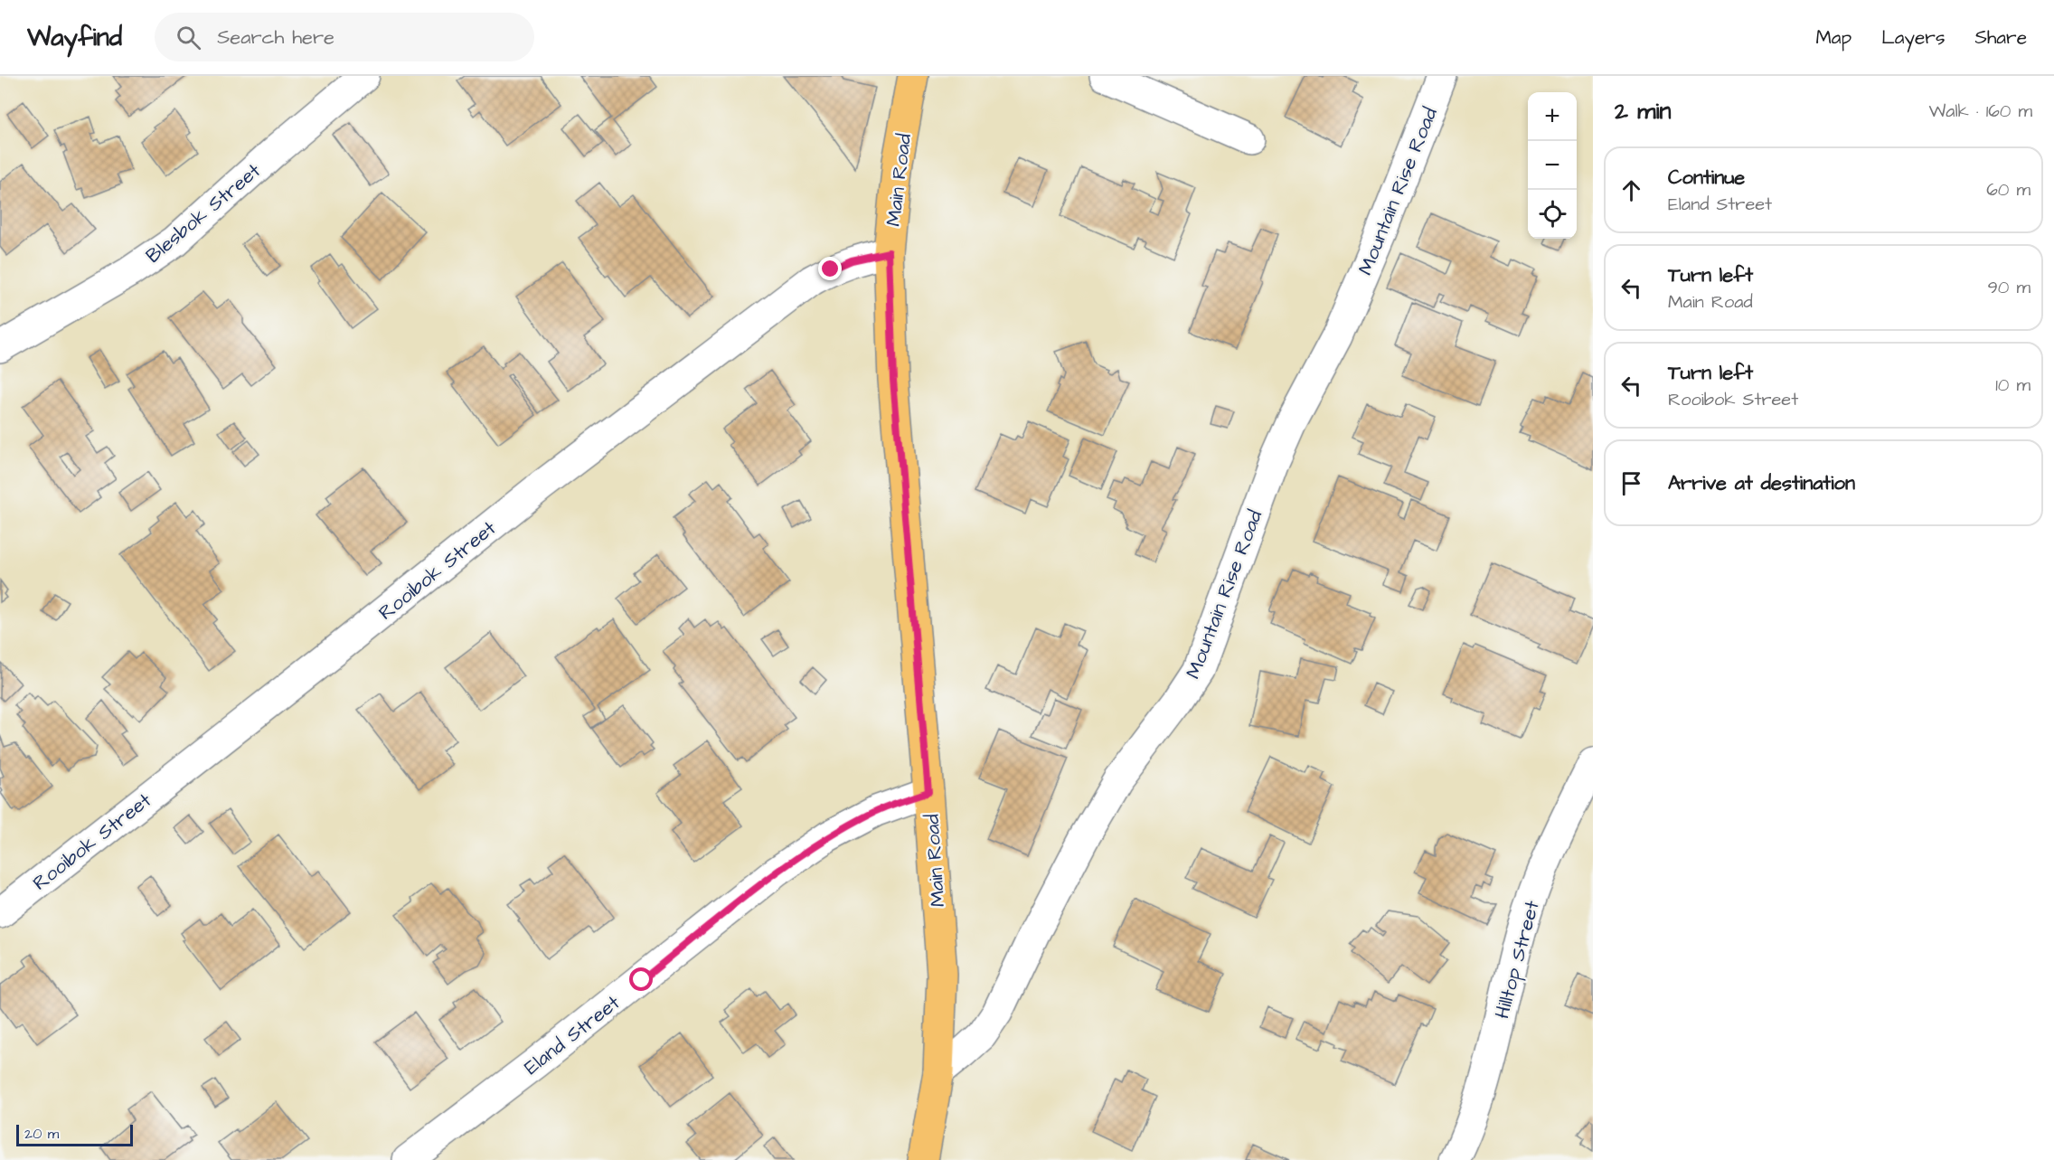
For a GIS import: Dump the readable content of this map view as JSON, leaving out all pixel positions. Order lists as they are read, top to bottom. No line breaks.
{"streets":{"main road":["Main Road"],"street":["Mountain Rise Road","Blesbok Street","Rooibok Street","Hilltop Street","Eland Street"]},"crossings":[["Main Road","Mountain Rise Road"],["Main Road","Rooibok Street"],["Main Road","Eland Street"]],"scale_bar":"20 m","page":{"header":"Wayfind","search":"Search here","nav":["Map","Layers","Share"],"heading":["2 min","Walk · 160 m"],"map_buttons":["+","−"],"list":[["Continue","Eland Street","60 m"],["Turn left","Main Road","90 m"],["Turn left","Rooibok Street","10 m"],"Arrive at destination"],"scale":"20 m"}}
